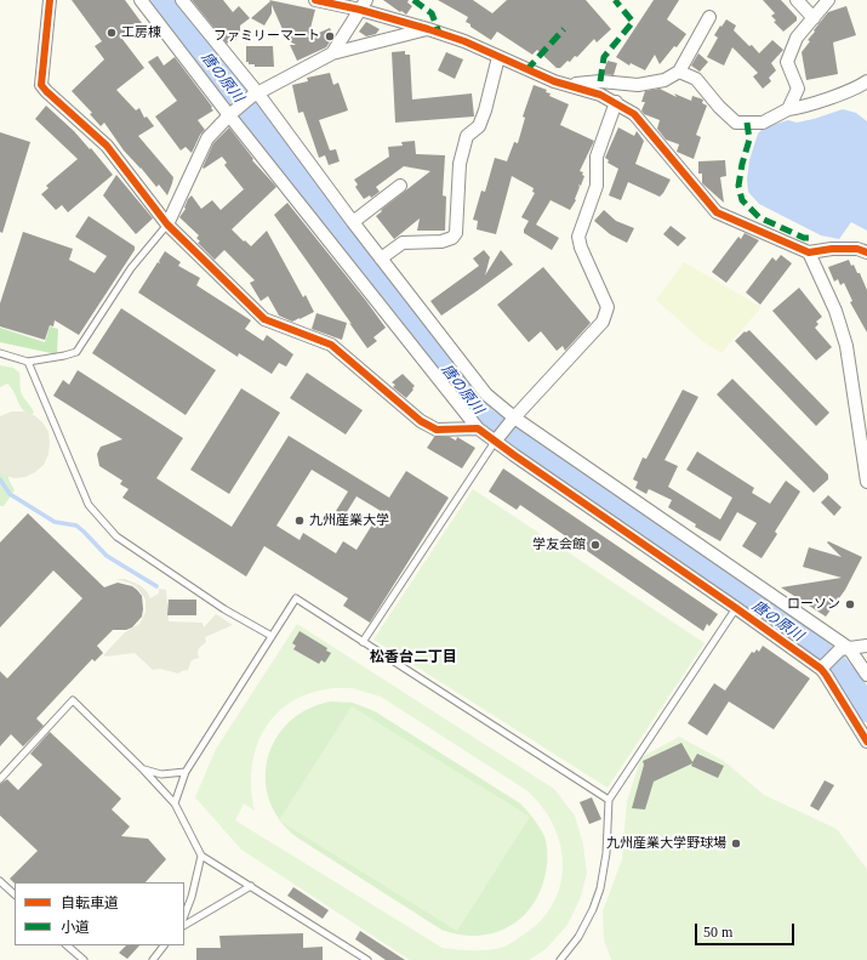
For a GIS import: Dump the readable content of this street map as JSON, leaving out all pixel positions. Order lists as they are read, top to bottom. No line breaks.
{"districts":["松香台二丁目"],"water":["唐の原川"],"places":["工房棟","ファミリーマート","九州産業大学","学友会館","ローソン","九州産業大学野球場"],"legend":["自転車道","小道"],"scale_bar":"50 m"}
